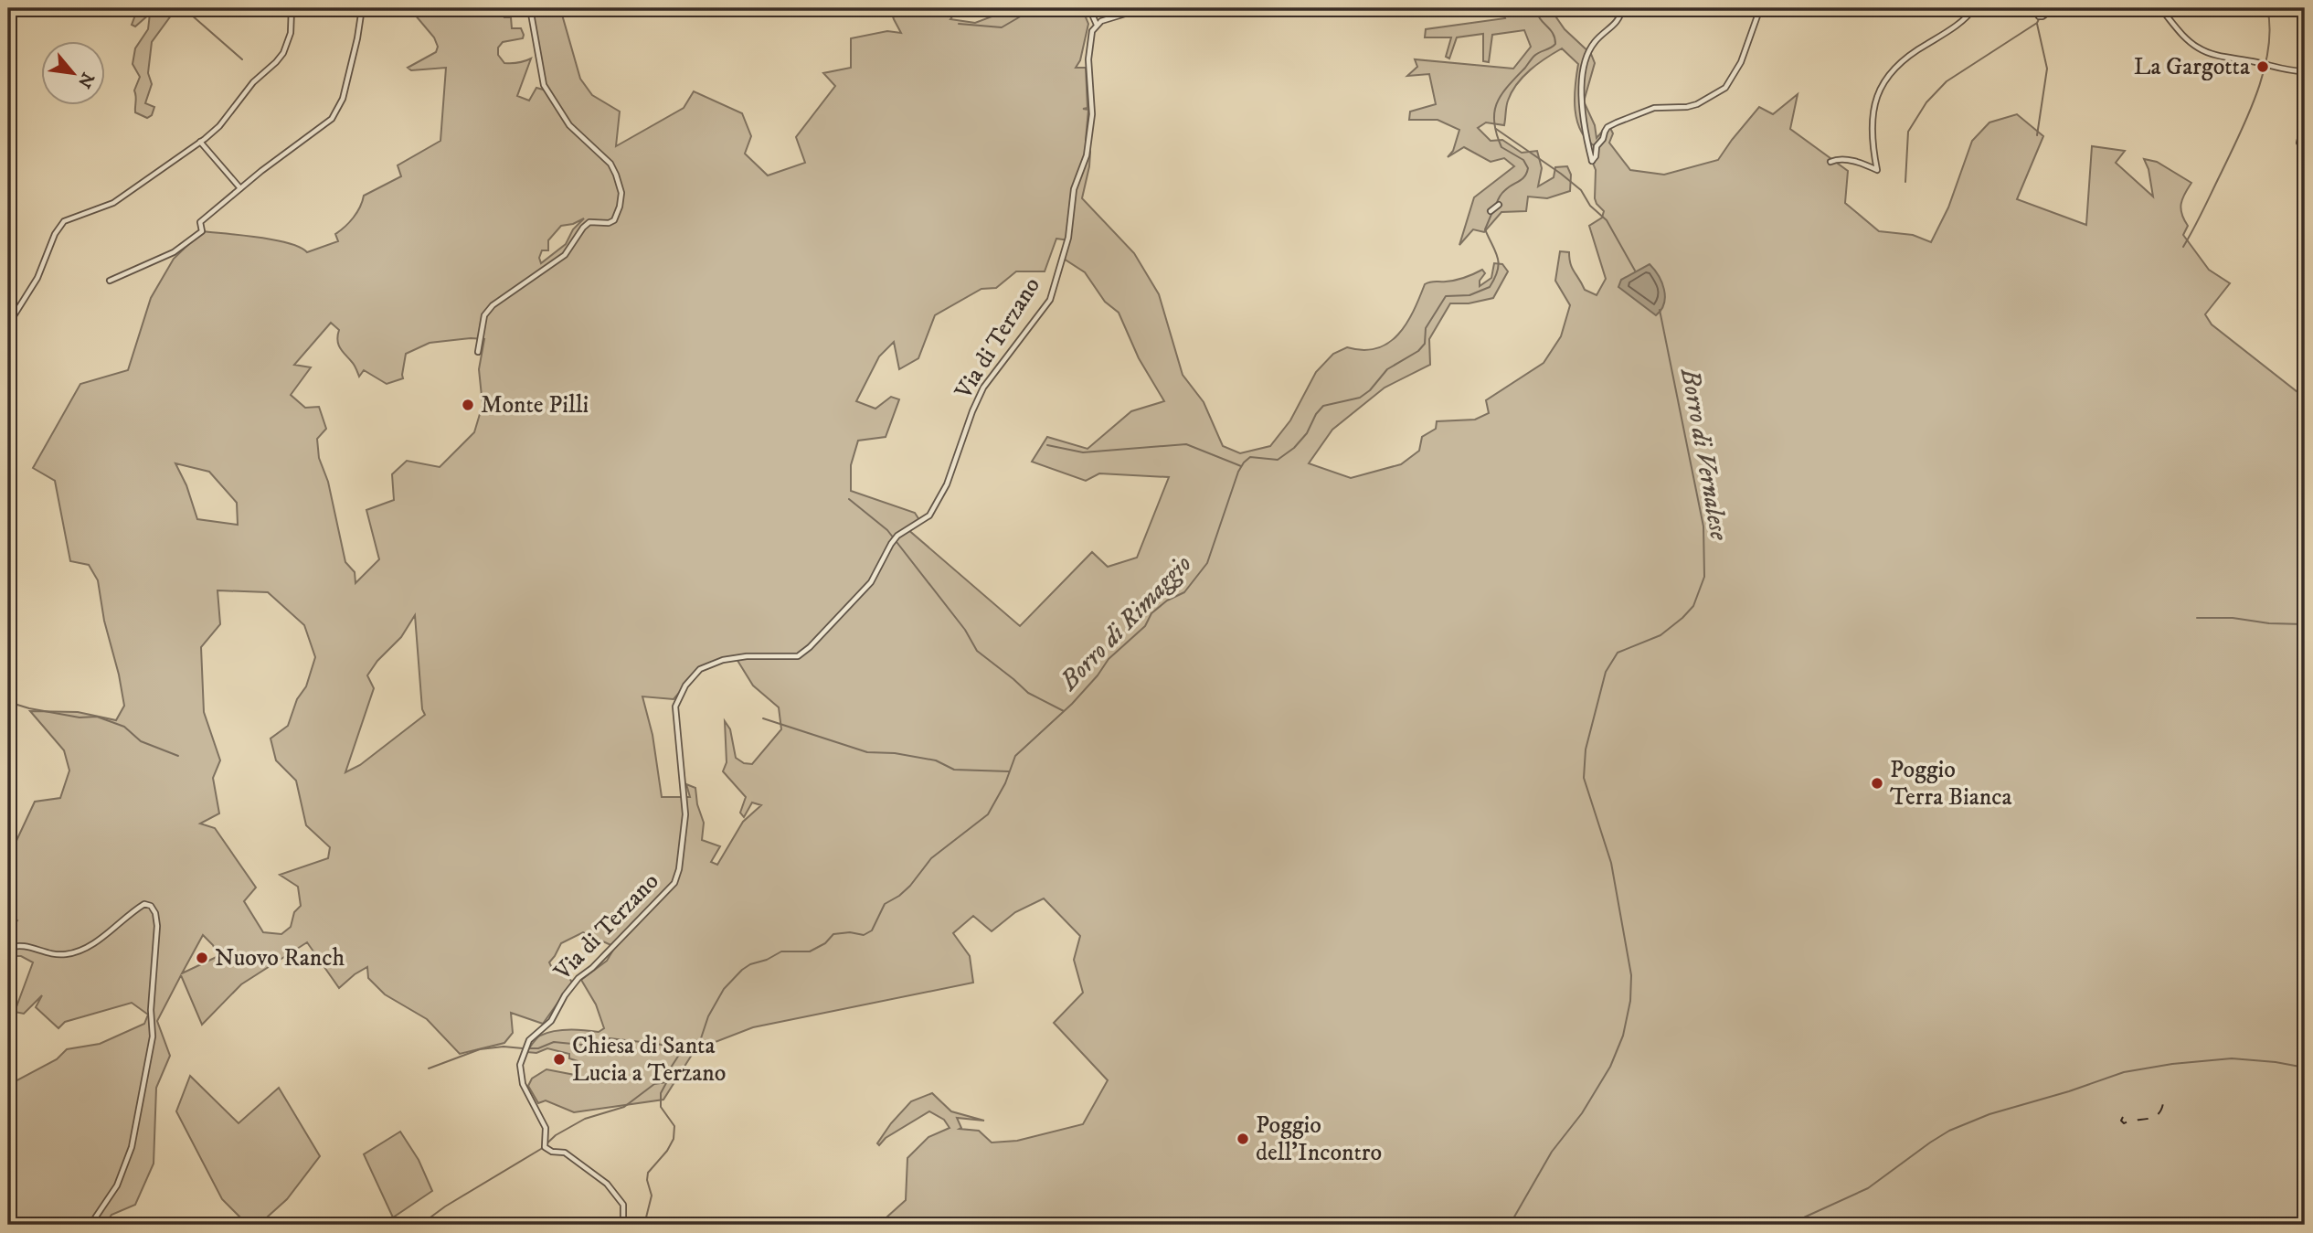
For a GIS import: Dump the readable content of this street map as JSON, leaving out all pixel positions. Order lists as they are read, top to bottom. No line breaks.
{"streets":{"street":["Via di Terzano"]},"water":["Borro di Vernalese","Borro di Rimaggio"],"places":["La Gargotta","Monte Pilli","Poggio Terra Bianca","Nuovo Ranch","Chiesa di Santa Lucia a Terzano","Poggio dell'Incontro"],"north":"bottom right"}
